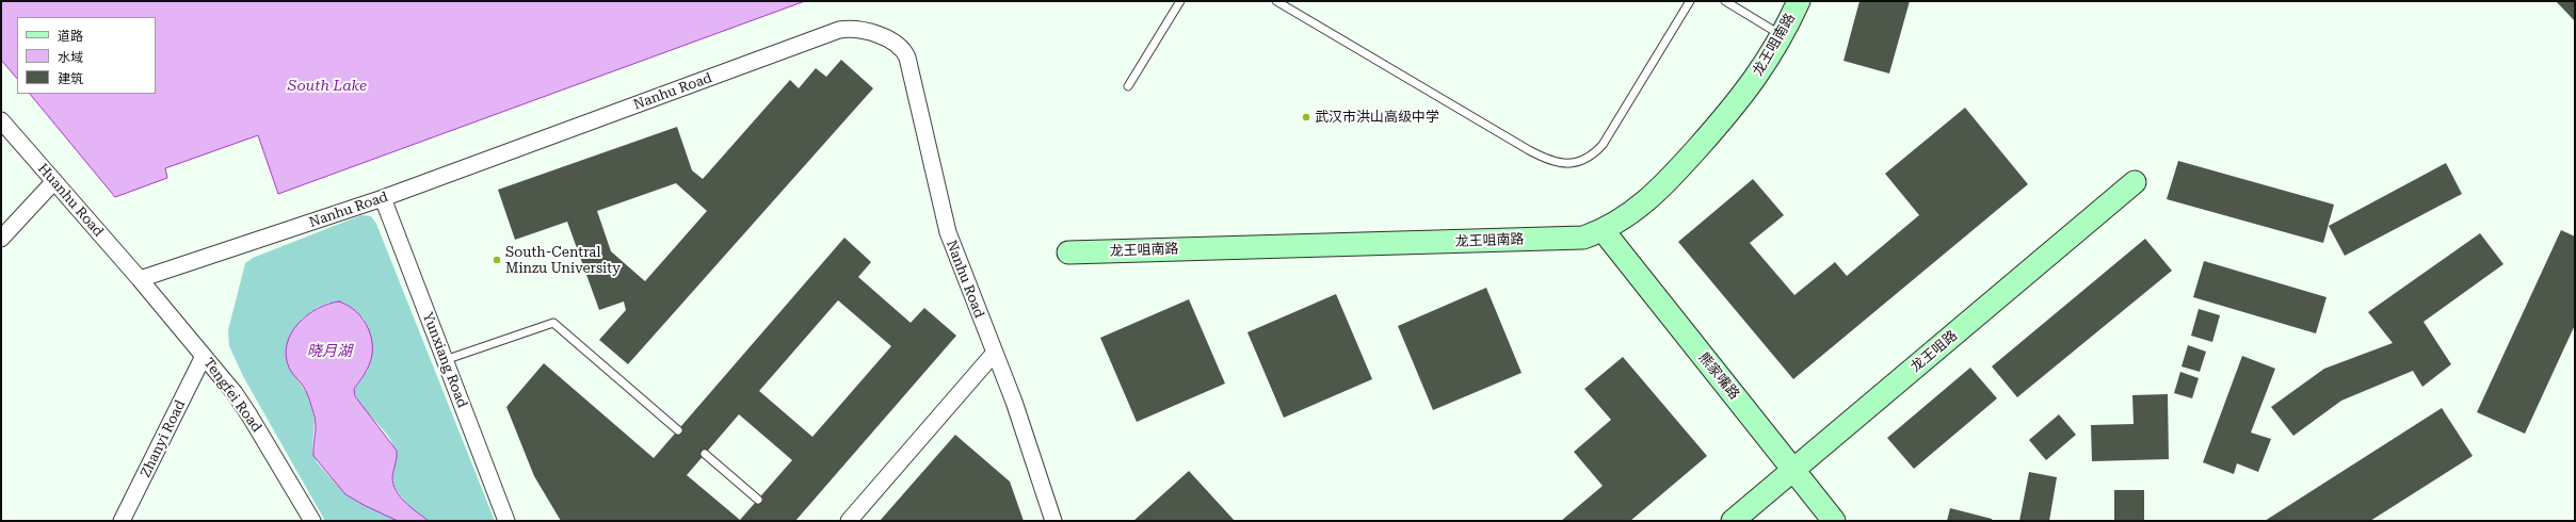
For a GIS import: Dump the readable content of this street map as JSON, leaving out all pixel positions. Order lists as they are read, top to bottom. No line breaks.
{"streets":{"street":["龙王咀南路","Nanhu Road","Huanhu Road","龙王咀路","Yunxiang Road","熊家嘴路","Tengfei Road","Zhanyi Road"]},"crossings":[["龙王咀南路","熊家嘴路"],["Nanhu Road","Huanhu Road"],["Nanhu Road","Yunxiang Road"],["Nanhu Road","Tengfei Road"],["Huanhu Road","Tengfei Road"],["龙王咀路","熊家嘴路"],["Tengfei Road","Zhanyi Road"]],"water":["South Lake","晓月湖"],"places":["武汉市洪山高级中学","South-Central Minzu University"],"legend":["道路","水域","建筑"]}
